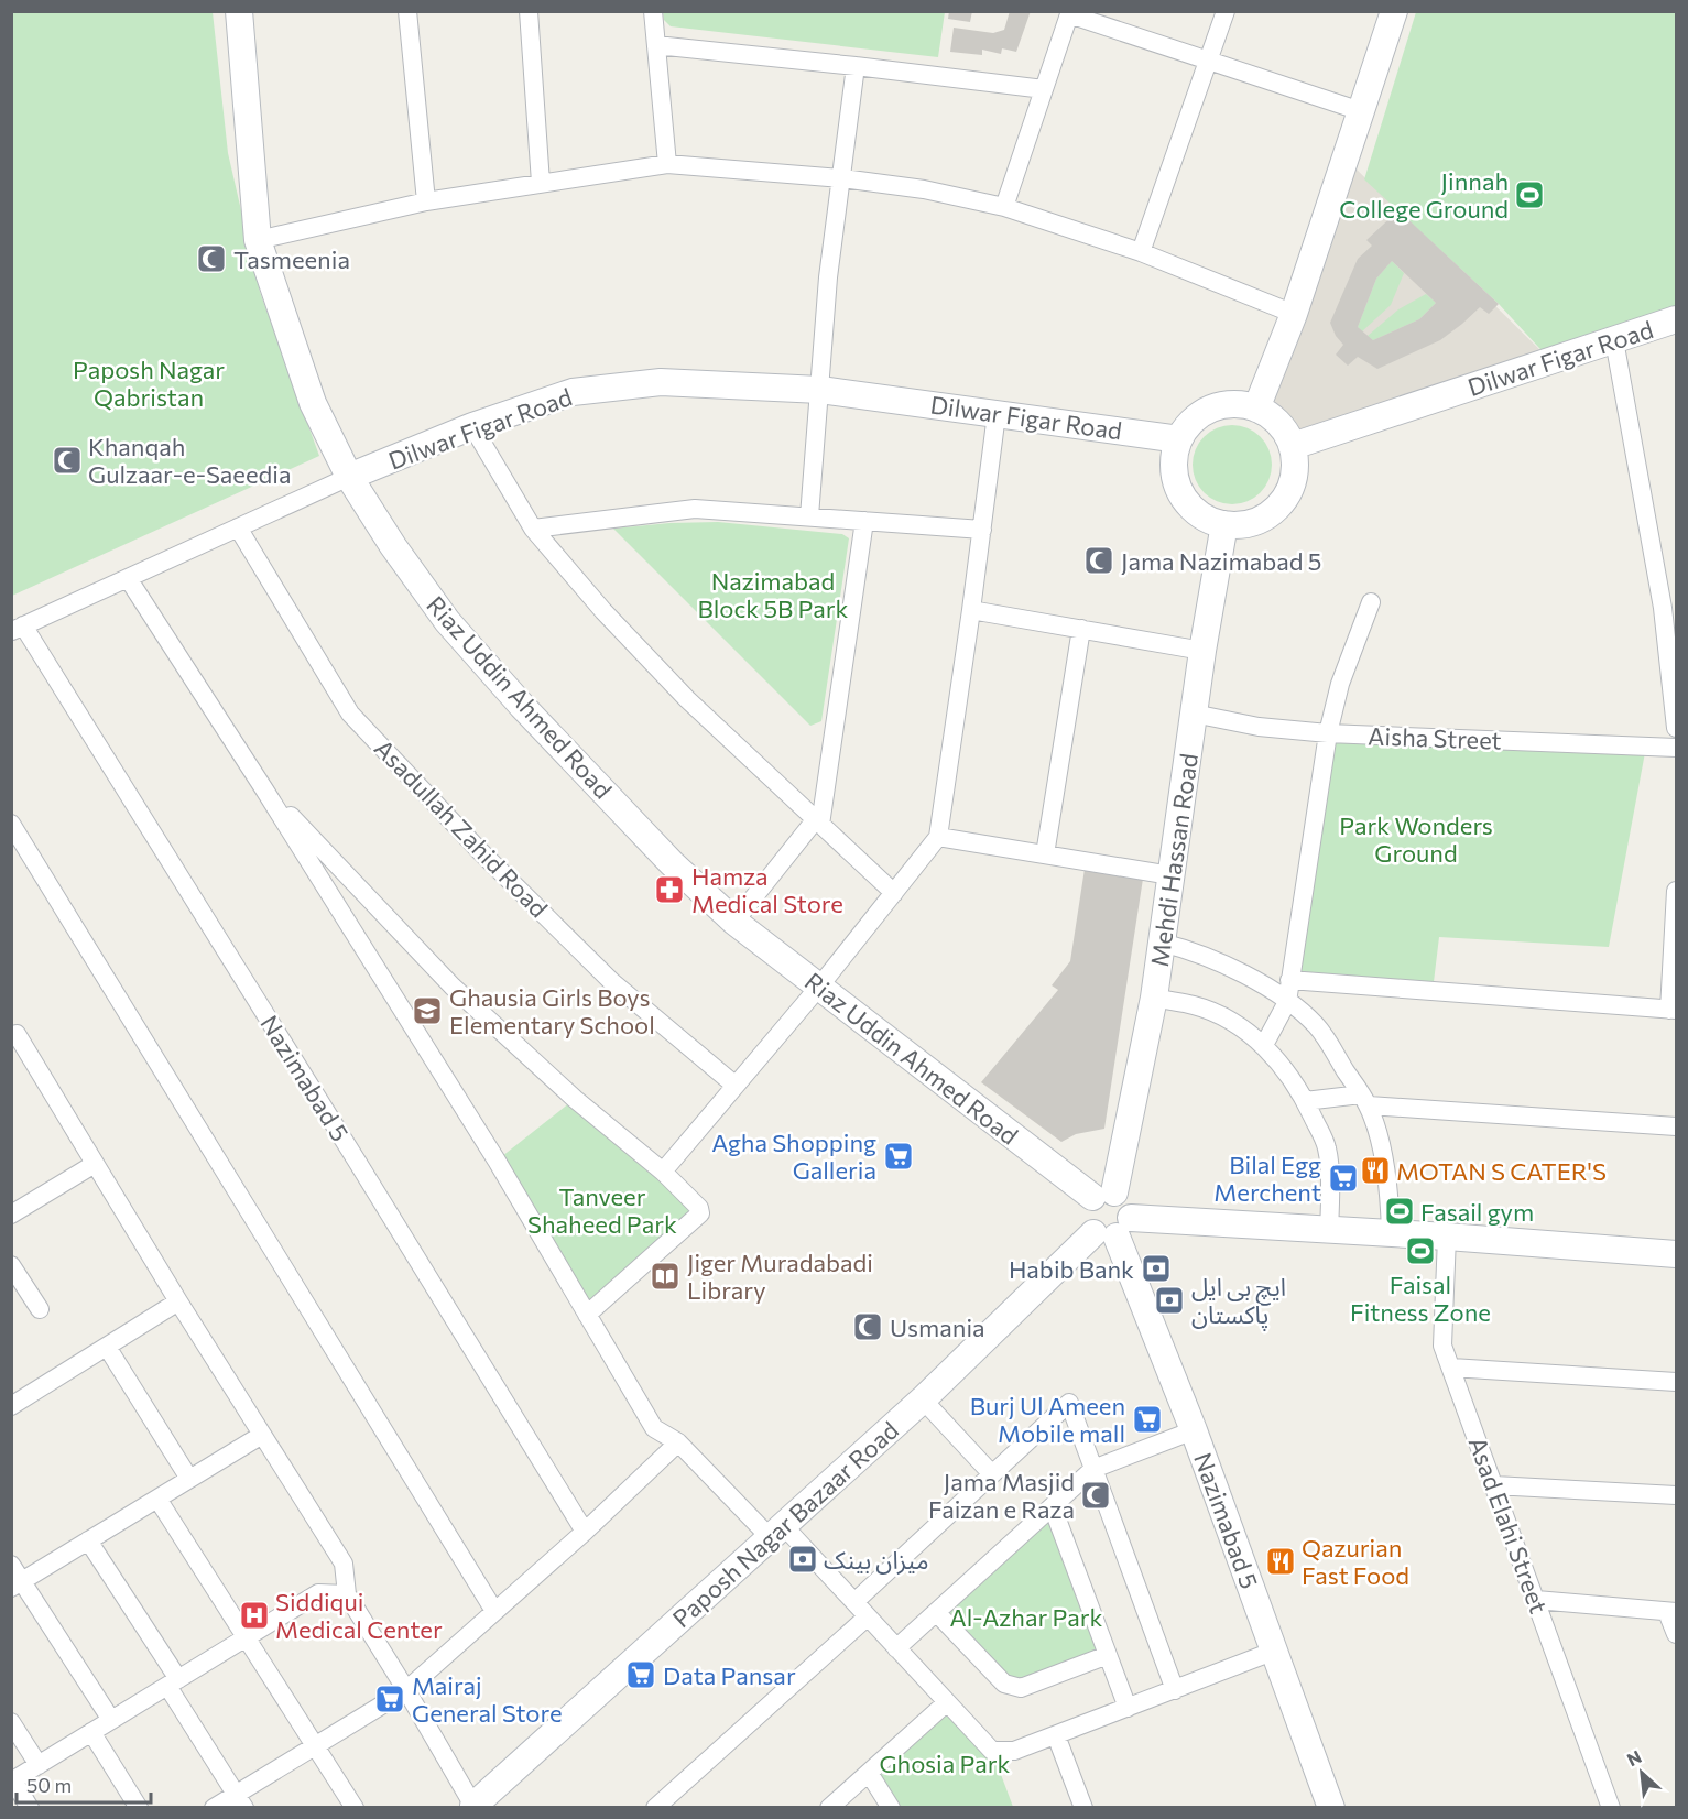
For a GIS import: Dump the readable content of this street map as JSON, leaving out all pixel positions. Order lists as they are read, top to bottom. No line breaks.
{"streets":{"street":["Dilwar Figar Road","Riaz Uddin Ahmed Road","Aisha Street","Asadullah Zahid Road","Mehdi Hassan Road","Nazimabad 5","Paposh Nagar Bazaar Road","Asad Elahi Street"]},"crossings":[["Dilwar Figar Road","Riaz Uddin Ahmed Road"],["Dilwar Figar Road","Asadullah Zahid Road"],["Dilwar Figar Road","Mehdi Hassan Road"],["Dilwar Figar Road","Nazimabad 5"],["Riaz Uddin Ahmed Road","Mehdi Hassan Road"],["Riaz Uddin Ahmed Road","Nazimabad 5"],["Riaz Uddin Ahmed Road","Paposh Nagar Bazaar Road"],["Aisha Street","Mehdi Hassan Road"],["Mehdi Hassan Road","Nazimabad 5"],["Mehdi Hassan Road","Paposh Nagar Bazaar Road"],["Nazimabad 5","Paposh Nagar Bazaar Road"]],"parks":["Paposh Nagar Qabristan","Nazimabad Block 5B Park","Park Wonders Ground","Tanveer Shaheed Park","Al-Azhar Park","Ghosia Park"],"places":{"sports":["Jinnah College Ground","Fasail gym","Faisal Fitness Zone"],"mosque":["Tasmeenia","Khanqah Gulzaar-e-Saeedia","Jama Nazimabad 5","Usmania","Jama Masjid Faizan e Raza"],"pharmacy":["Hamza Medical Store"],"school or university":["Ghausia Girls Boys Elementary School"],"supermarket":["Agha Shopping Galleria","Bilal Egg Merchent","Burj Ul Ameen Mobile mall","Data Pansar","Mairaj General Store"],"restaurant":["MOTAN S CATER'S","Qazurian Fast Food"],"bank":["Habib Bank","ایچ بی ایل پاکستان","میزان بینک"],"library":["Jiger Muradabadi Library"],"hospital":["Siddiqui Medical Center"]},"scale_bar":"50 m","north":"top left"}
